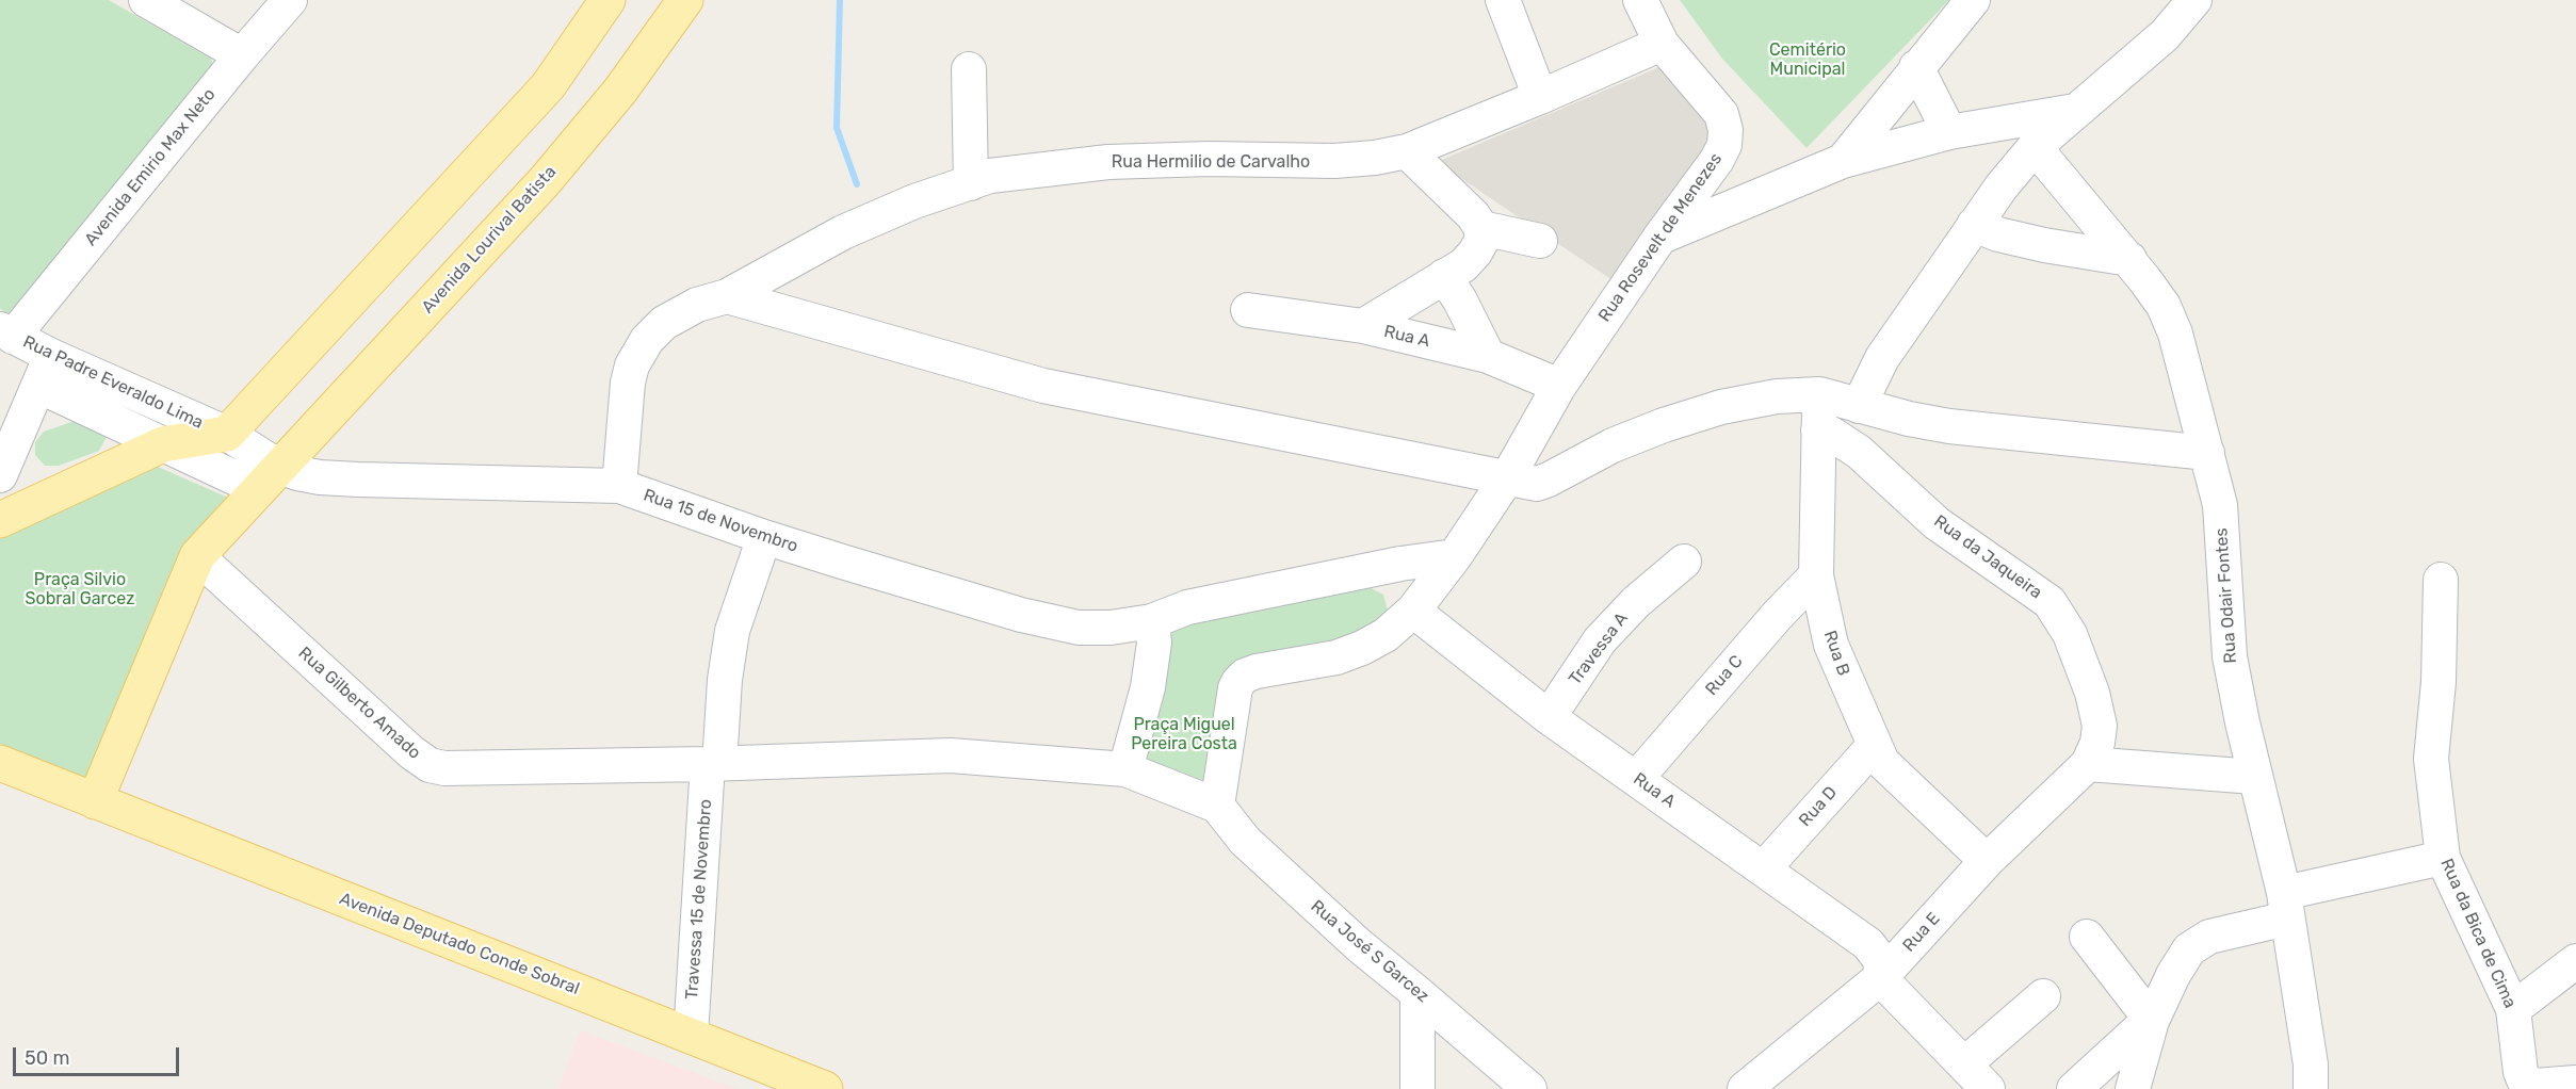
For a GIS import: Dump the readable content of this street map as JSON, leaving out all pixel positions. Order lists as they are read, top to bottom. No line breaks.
{"streets":{"main road":["Avenida Lourival Batista","Avenida Deputado Conde Sobral"],"street":["Rua Hermilio de Carvalho","Avenida Emirio Max Neto","Rua Rosevelt de Menezes","Rua A","Rua Padre Everaldo Lima","Rua 15 de Novembro","Rua da Jaqueira","Rua Odair Fontes","Travessa A","Rua B","Rua C","Rua Gilberto Amado","Rua D","Travessa 15 de Novembro","Rua E","Rua da Bica de Cima","Rua José S Garcez"]},"crossings":[["Rua Hermilio de Carvalho","Rua Rosevelt de Menezes"],["Rua Hermilio de Carvalho","Rua 15 de Novembro"],["Avenida Emirio Max Neto","Rua Padre Everaldo Lima"],["Rua Rosevelt de Menezes","Rua A"],["Avenida Lourival Batista","Rua Padre Everaldo Lima"],["Avenida Lourival Batista","Rua 15 de Novembro"],["Rua A","Travessa A"],["Rua A","Rua C"],["Rua A","Rua D"],["Rua A","Rua E"],["Rua Padre Everaldo Lima","Rua 15 de Novembro"],["Rua 15 de Novembro","Travessa 15 de Novembro"],["Rua da Jaqueira","Rua B"],["Rua da Jaqueira","Rua E"],["Rua B","Rua C"],["Rua B","Rua D"],["Rua B","Rua E"],["Rua Gilberto Amado","Travessa 15 de Novembro"],["Travessa 15 de Novembro","Avenida Deputado Conde Sobral"]],"parks":["Cemitério Municipal","Praça Silvio Sobral Garcez","Praça Miguel Pereira Costa"],"scale_bar":"50 m"}
